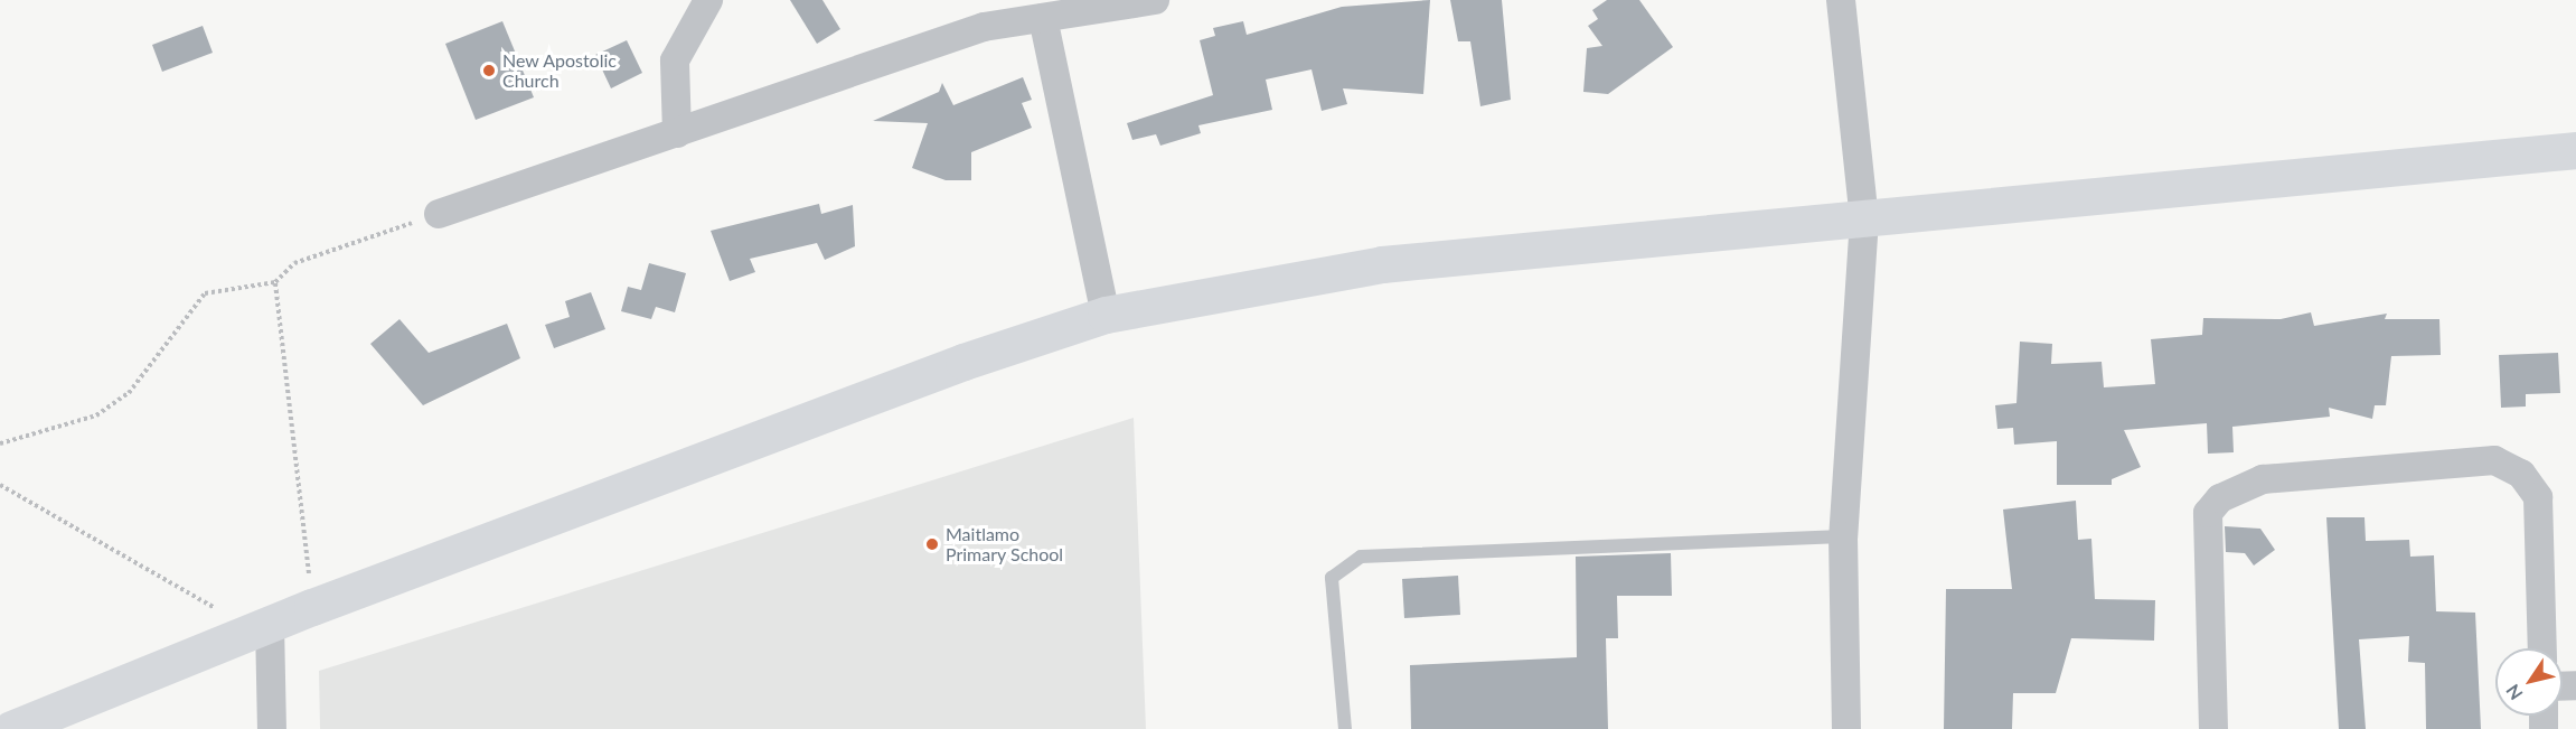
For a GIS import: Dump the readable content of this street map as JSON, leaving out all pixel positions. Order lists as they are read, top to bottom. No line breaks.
{"places":["New Apostolic Church","Maitlamo Primary School"],"north":"bottom left"}
